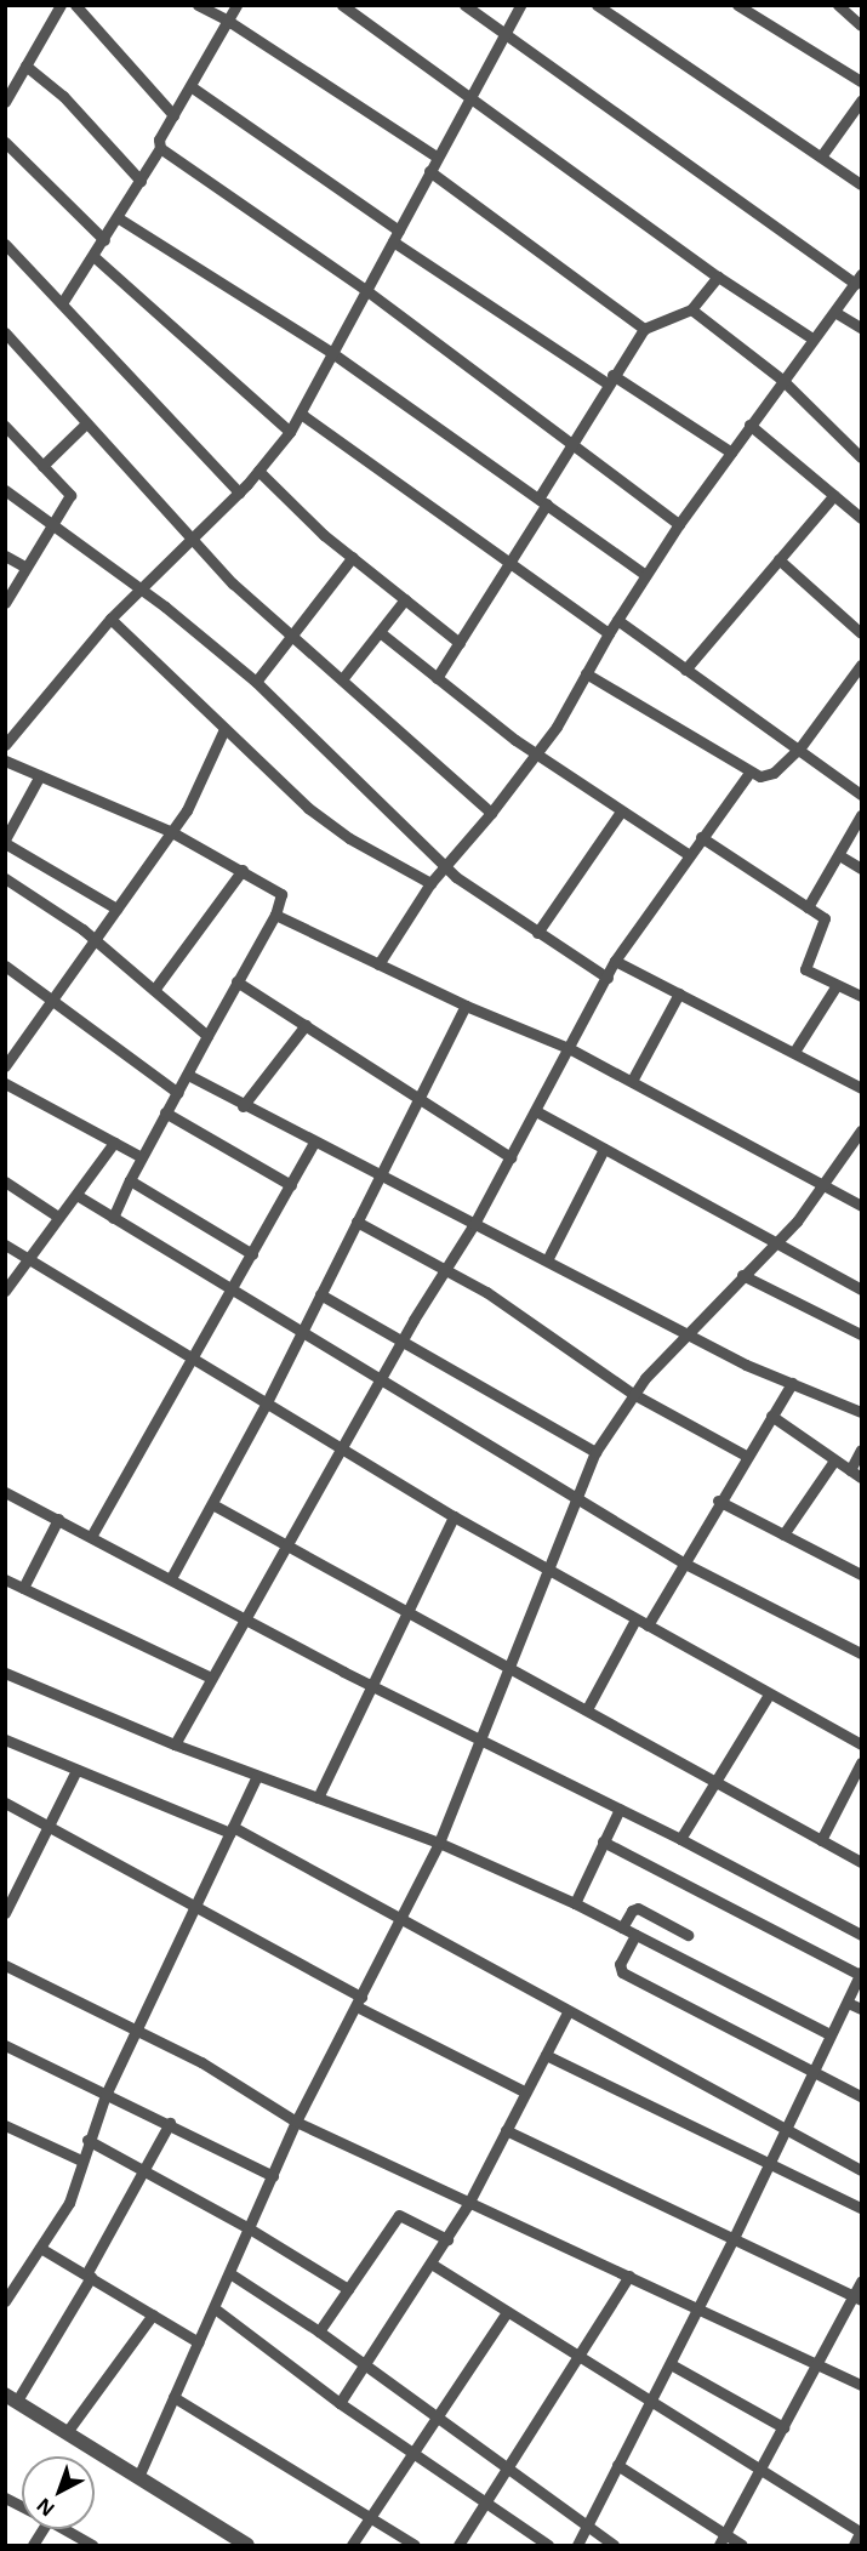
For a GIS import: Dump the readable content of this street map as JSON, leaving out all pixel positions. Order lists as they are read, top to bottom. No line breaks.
{"north":"bottom left"}
